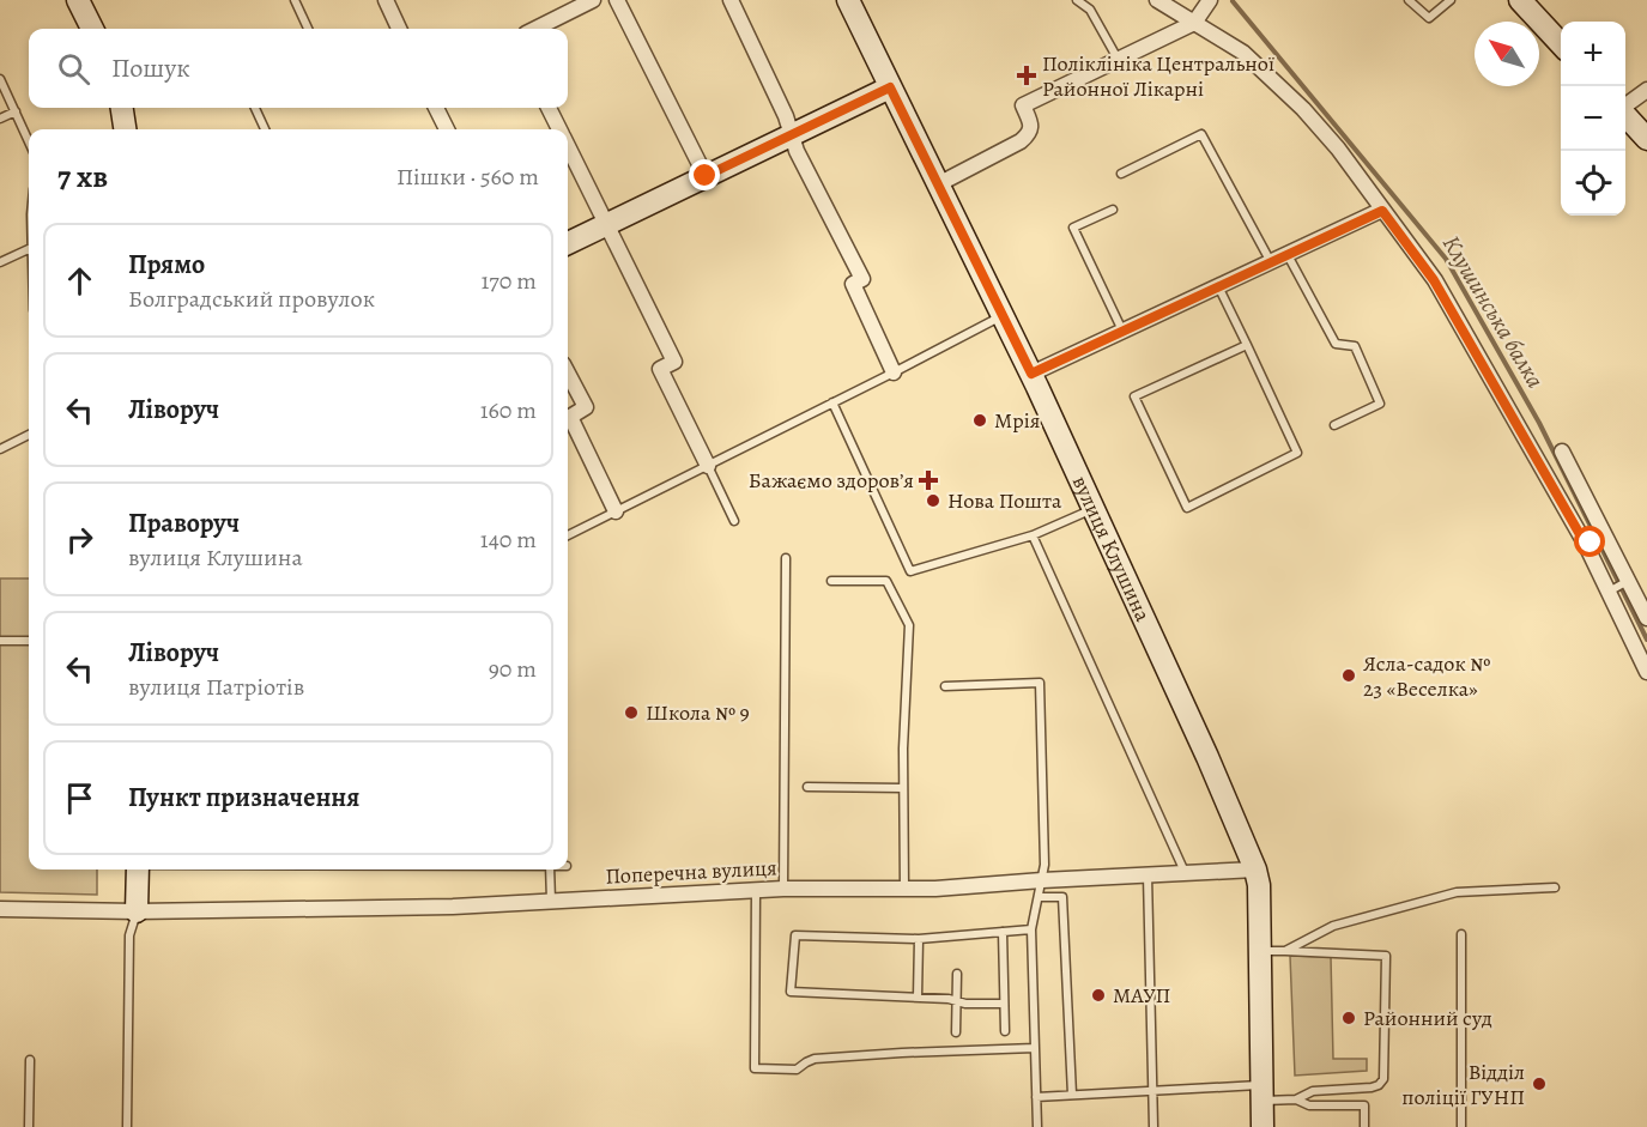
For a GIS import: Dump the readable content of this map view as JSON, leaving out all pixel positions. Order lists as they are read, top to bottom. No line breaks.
{"streets":{"street":["вулиця Клушина","Поперечна вулиця"]},"crossings":[["вулиця Клушина","Поперечна вулиця"]],"water":["Клушинська балка"],"places":{"health":["Поліклініка Центральної Районної Лікарні","Бажаємо здоровʼя"],"other":["Мрія","Нова Пошта","Ясла-садок № 23 «Веселка»","Школа № 9","МАУП","Районний суд","Відділ поліції ГУНП"]},"north":"top left","page":{"map_buttons":["+","−"],"search":"Пошук","heading":["7 хв","Пішки · 560 m"],"list":[["Прямо","Болградський провулок","170 m"],["Ліворуч","160 m"],["Праворуч","вулиця Клушина","140 m"],["Ліворуч","вулиця Патріотів","90 m"],"Пункт призначення"]}}
